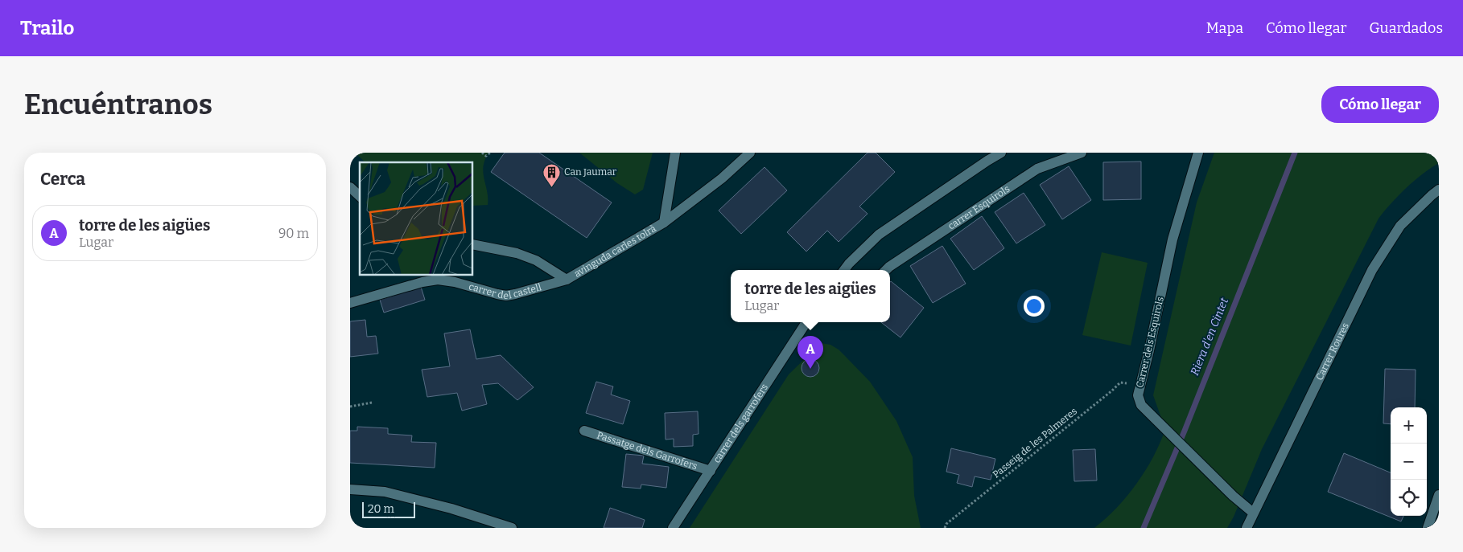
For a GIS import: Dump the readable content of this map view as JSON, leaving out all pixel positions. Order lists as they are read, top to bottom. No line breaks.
{"streets":{"street":["carrer Esquirols","avinguda carles tolrà","carrer del castell","Carrer dels Esquirols","Carrer Roures","carrer dels garrofers","Passatge dels Garrofers"],"path":["Passeig de les Palmeres"]},"crossings":[["avinguda carles tolrà","carrer del castell"],["Carrer dels Esquirols","Carrer Roures"],["Carrer dels Esquirols","Passeig de les Palmeres"],["carrer dels garrofers","Passatge dels Garrofers"]],"water":["Riera d'en Cintet"],"places":{"building":["Can Jaumar"]},"scale_bar":"20 m","page":{"header":"Trailo","nav":["Mapa","Cómo llegar","Guardados"],"buttons":"Cómo llegar","title":"Encuéntranos","heading":"Cerca","list":[{"mark":"A","name":"torre de les aigües","note":"Lugar","value":"90 m"}],"popup":["torre de les aigües","Lugar"],"pins":"A","map_buttons":["+","−"],"scale":"20 m"}}
